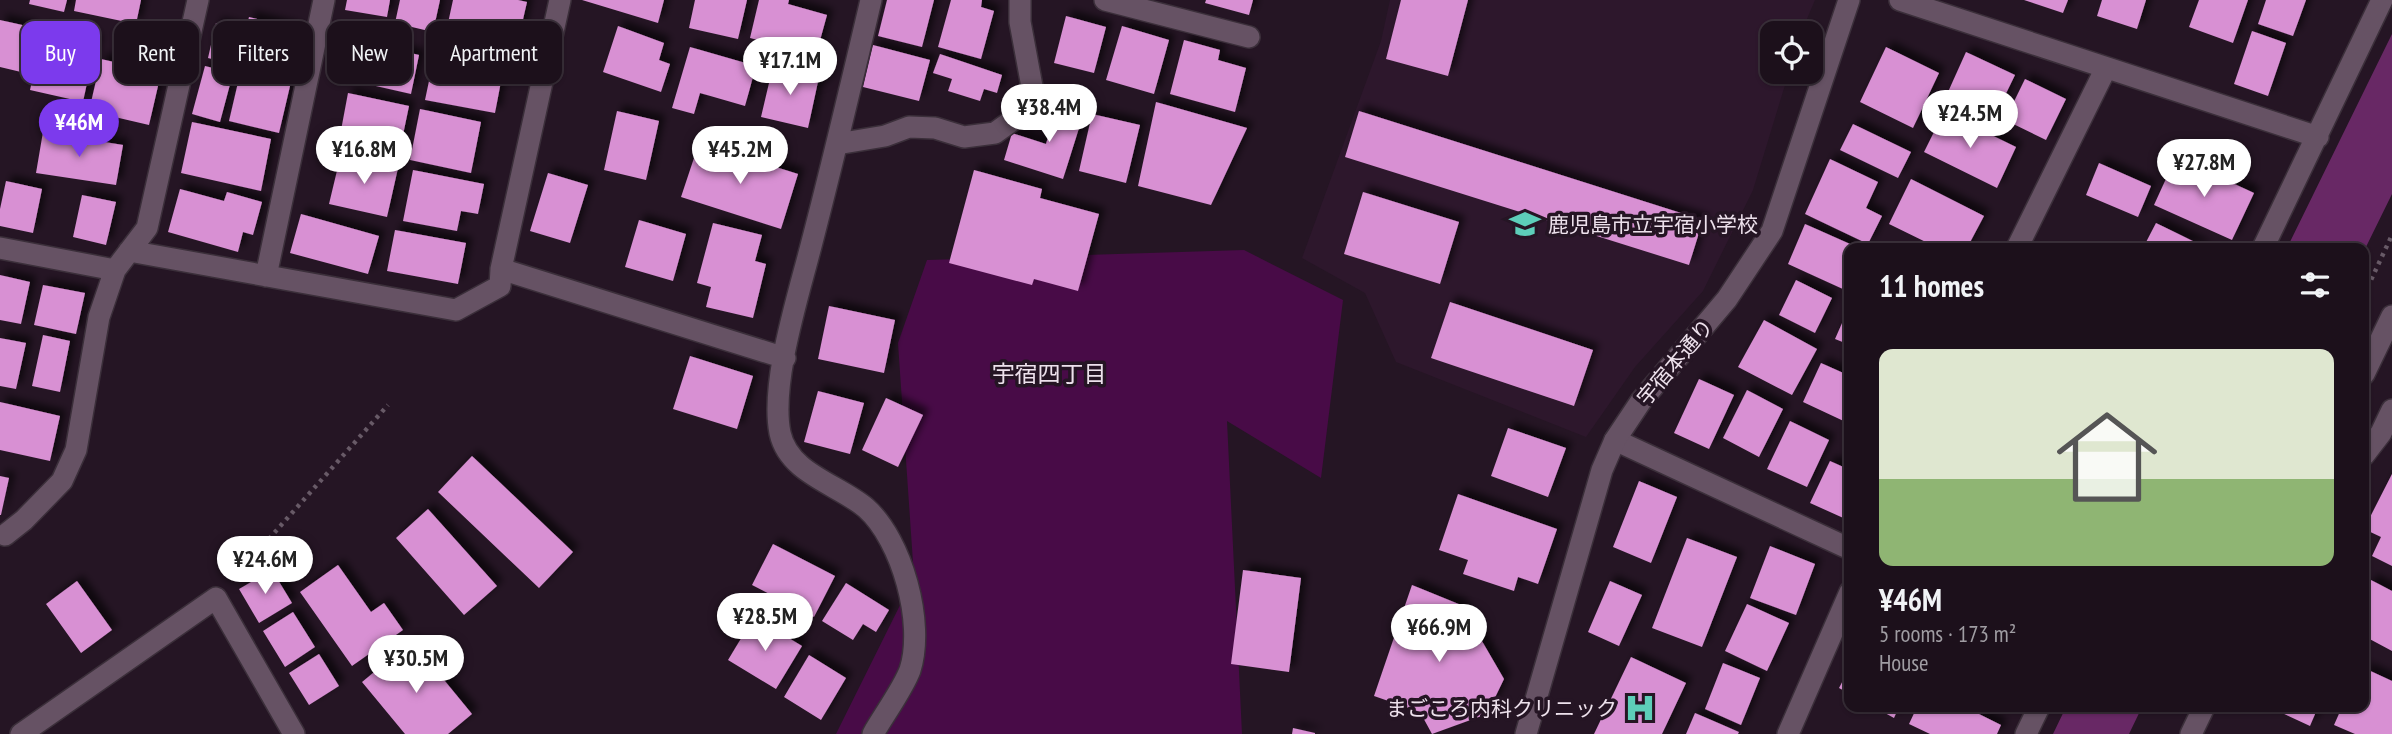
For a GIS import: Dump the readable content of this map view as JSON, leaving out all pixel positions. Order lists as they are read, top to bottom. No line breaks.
{"streets":{"street":["宇宿本通り"]},"districts":["宇宿四丁目"],"places":{"school or university":["鹿児島市立宇宿小学校"],"hospital":["まごころ内科クリニック"]},"page":{"chip":["Buy","Rent","Filters","New","Apartment"],"price":["¥17.1M","¥38.4M","¥24.5M","¥46M","¥16.8M","¥45.2M","¥27.8M","¥24.6M","¥28.5M","¥66.9M","¥30.5M"],"heading":"11 homes","list":[{"name":"¥46M","note":"5 rooms · 173 m² · House"}]}}
